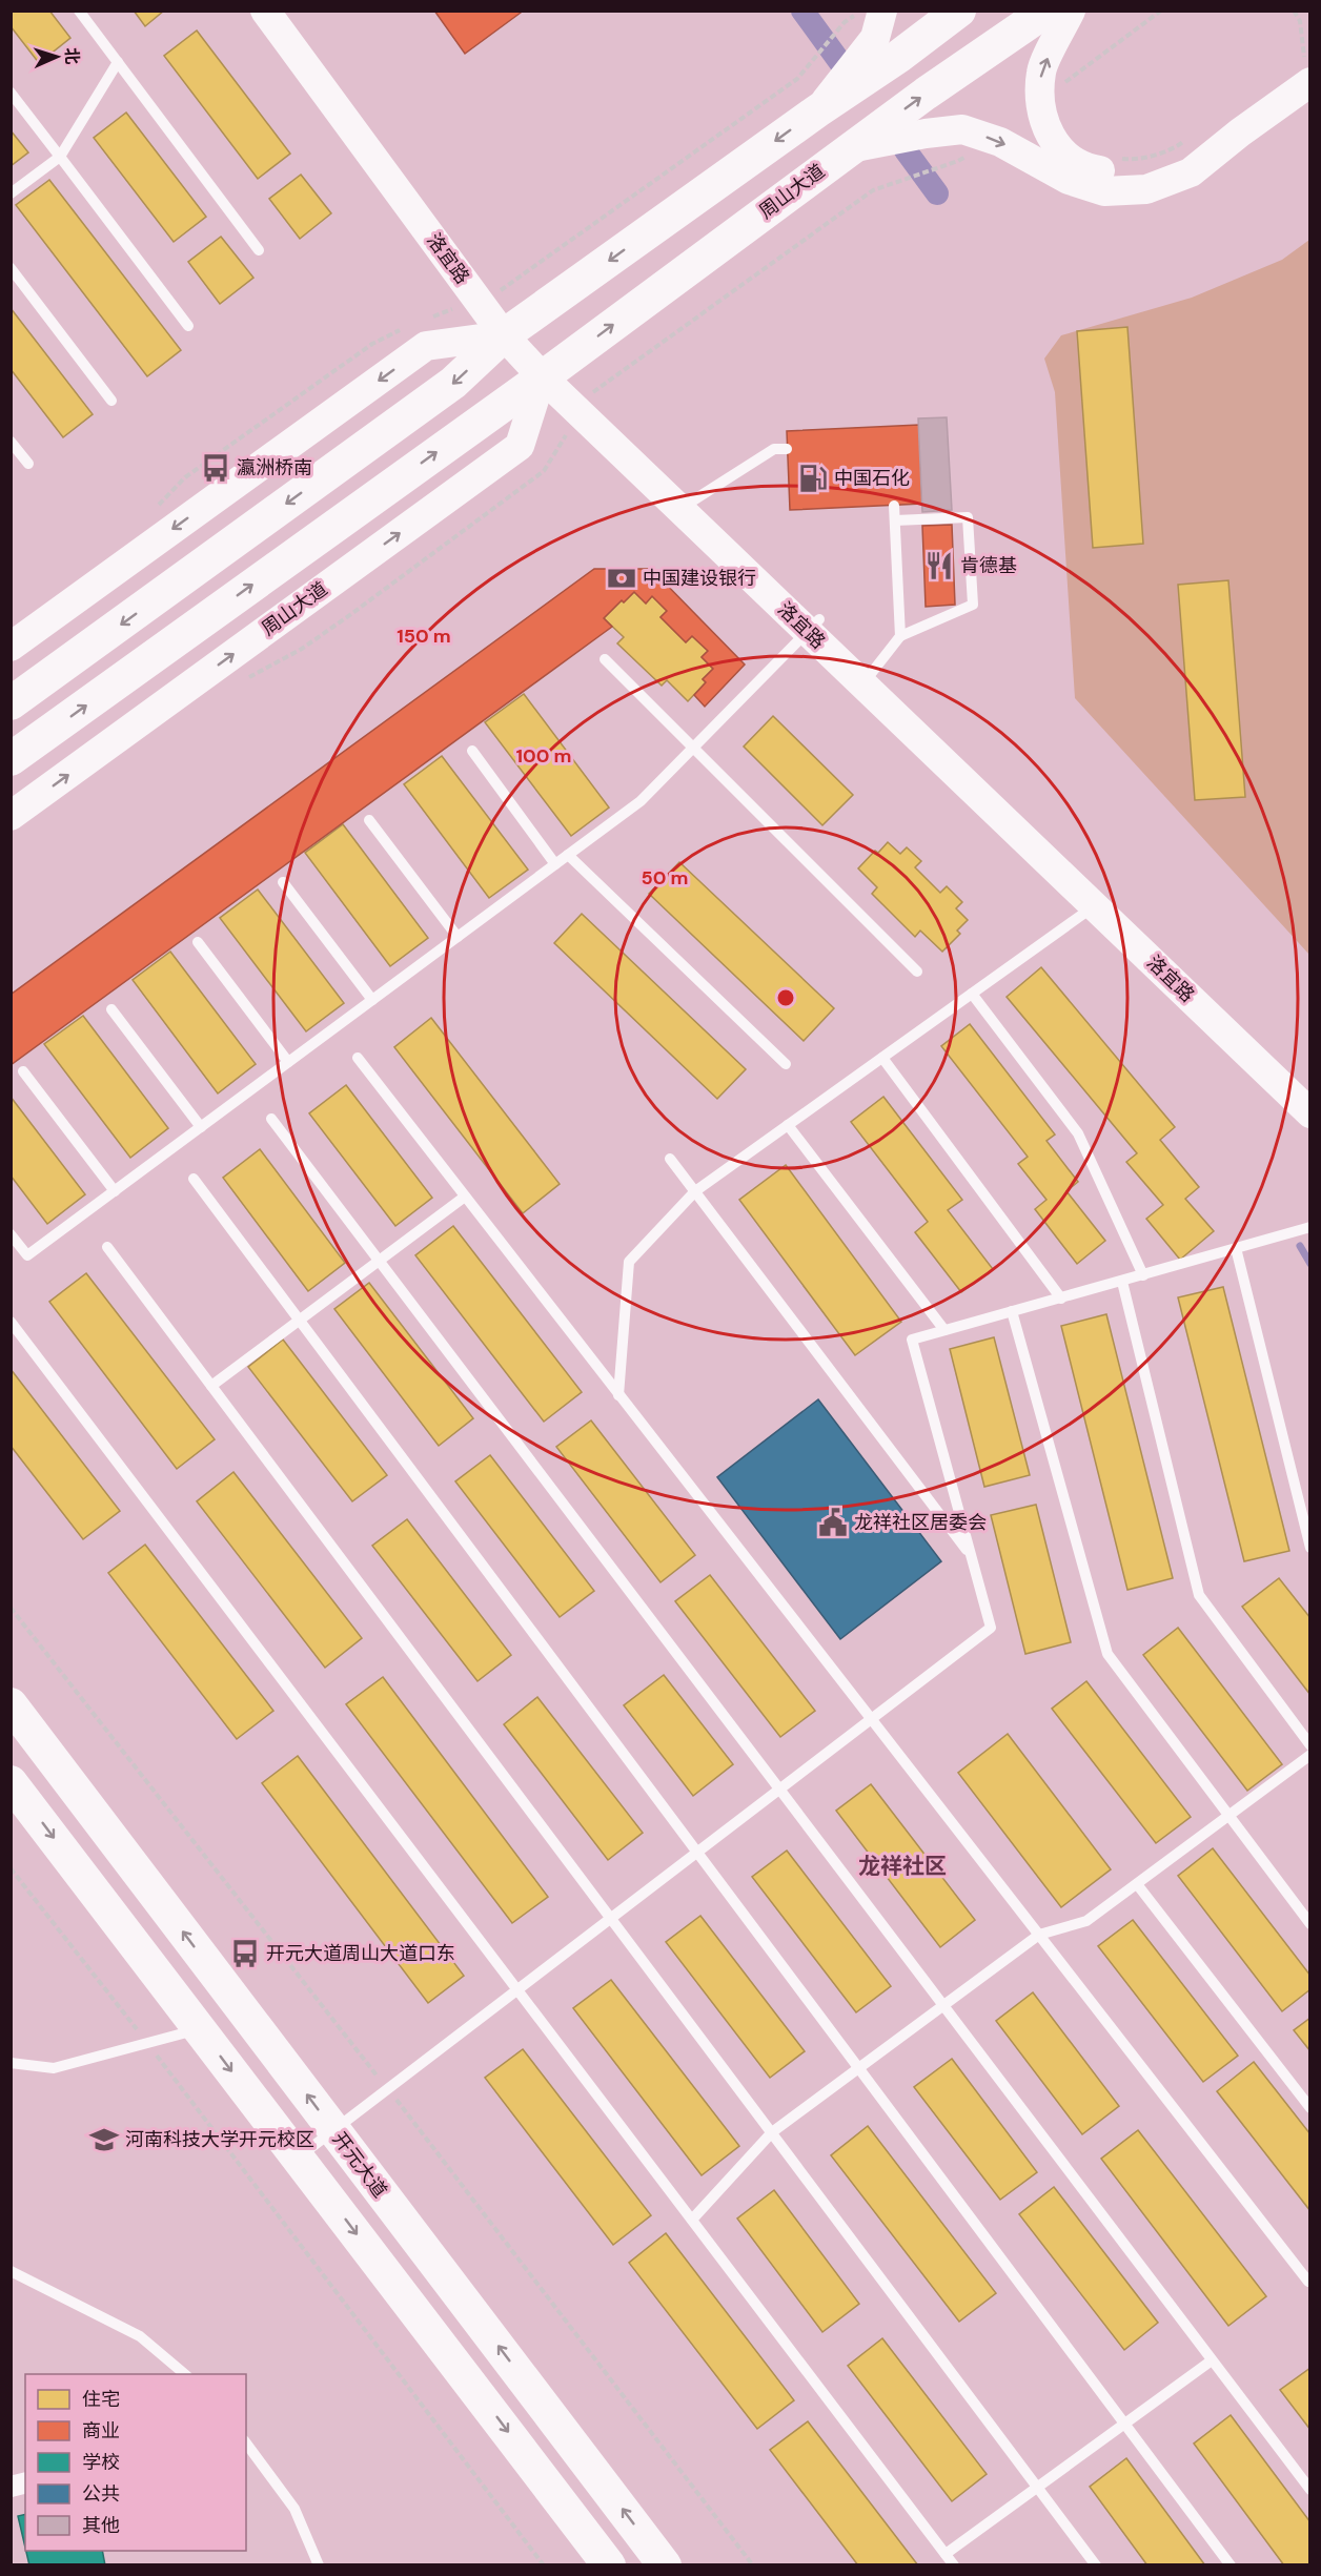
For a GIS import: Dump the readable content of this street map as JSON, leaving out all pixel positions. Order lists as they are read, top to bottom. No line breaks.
{"streets":{"main road":["周山大道","开元大道"],"street":["洛宜路"]},"crossings":[["周山大道","洛宜路"]],"districts":["龙祥社区"],"places":{"bus stop":["瀛洲桥南","开元大道周山大道口东"],"fuel station":["中国石化"],"restaurant":["肯德基"],"bank":["中国建设银行"],"public building":["龙祥社区居委会"],"school or university":["河南科技大学开元校区"]},"legend":["住宅","商业","学校","公共","其他"],"north":"right","rings":["150 m","100 m","50 m"]}
